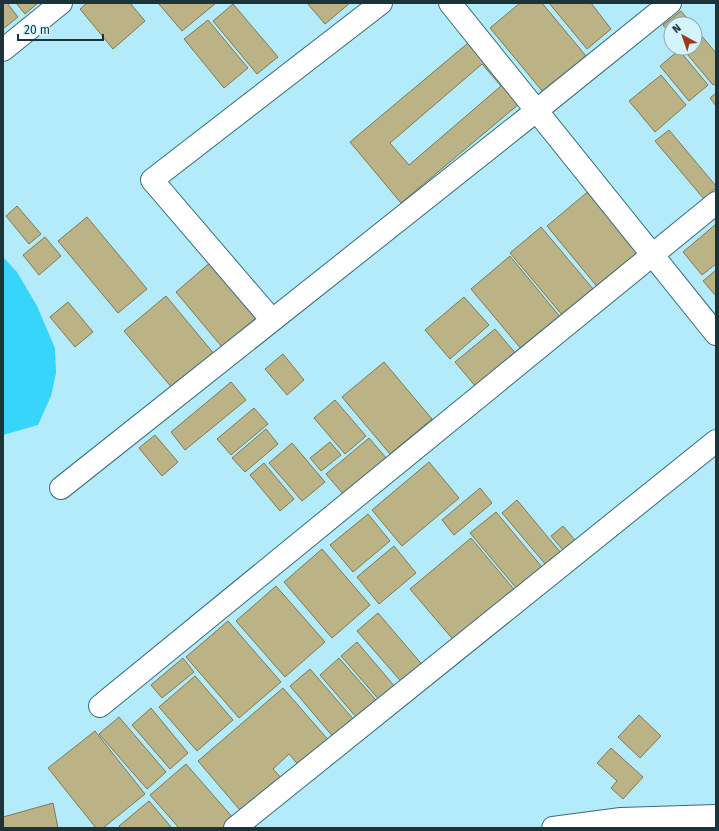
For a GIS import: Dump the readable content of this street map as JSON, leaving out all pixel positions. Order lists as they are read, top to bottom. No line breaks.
{"scale_bar":"20 m","north":"top left"}
